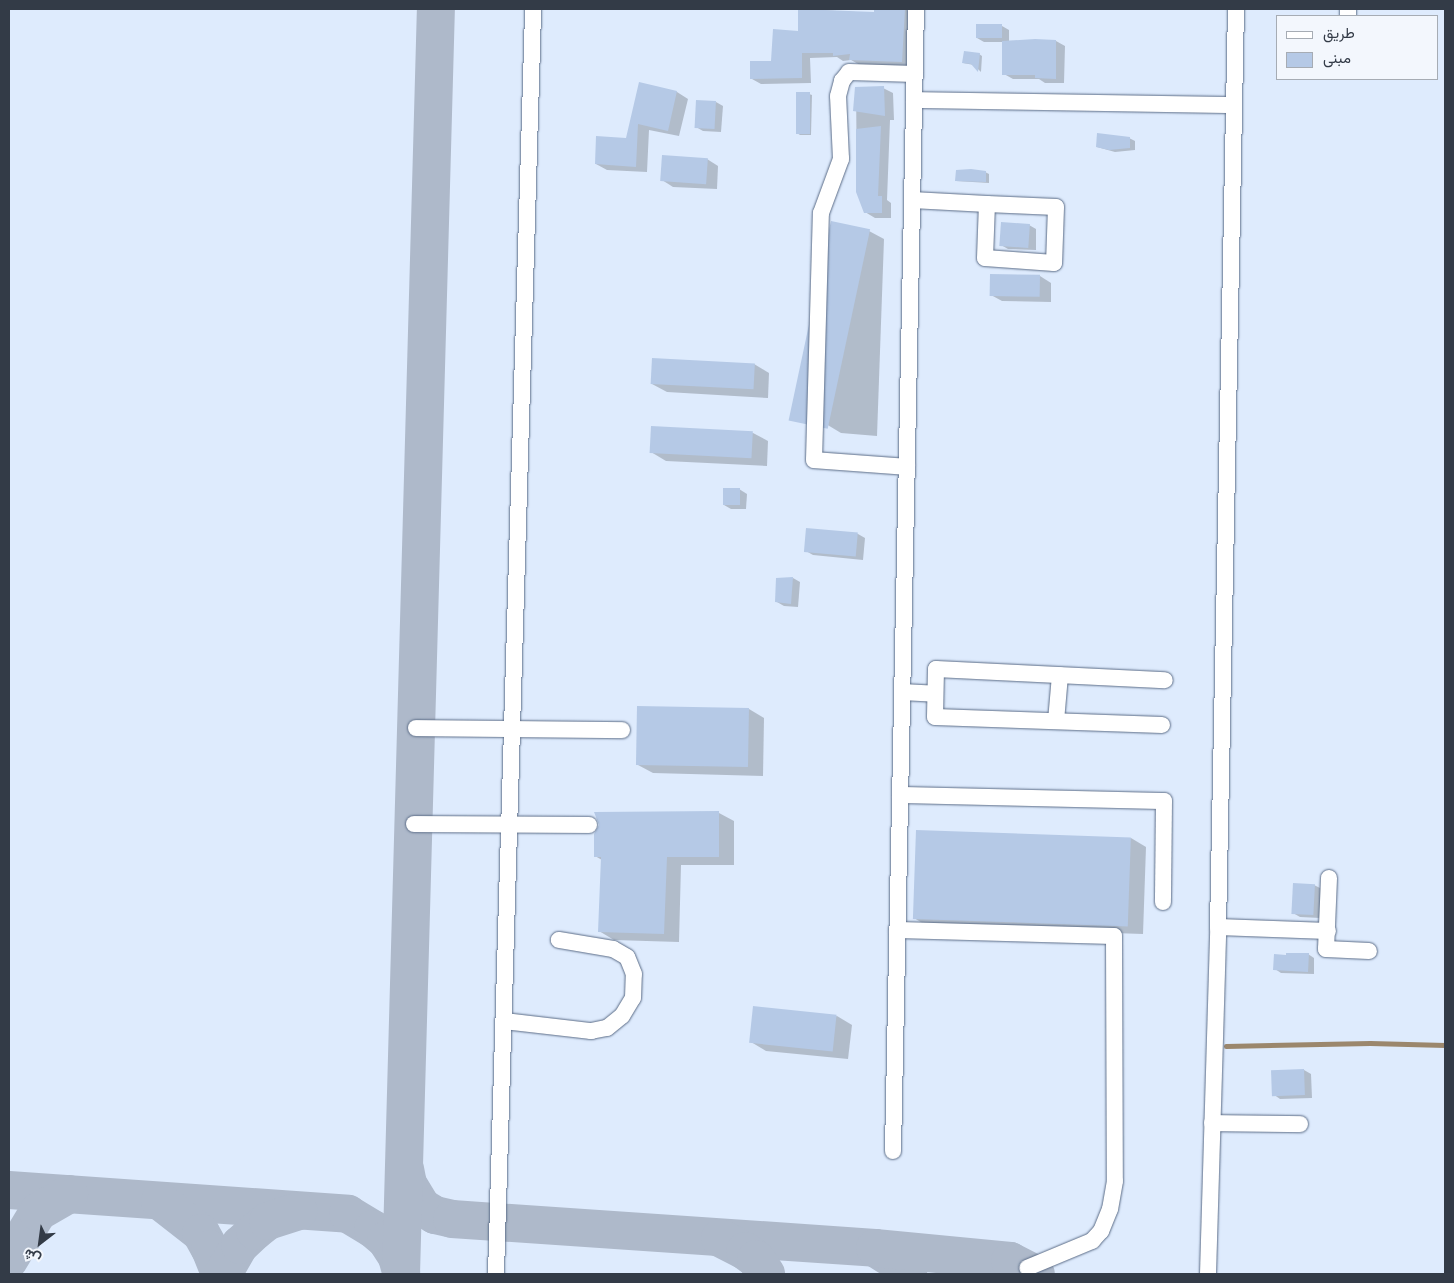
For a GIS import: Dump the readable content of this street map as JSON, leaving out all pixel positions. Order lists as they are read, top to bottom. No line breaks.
{"legend":["طريق","مبنى"],"north":"bottom left"}
